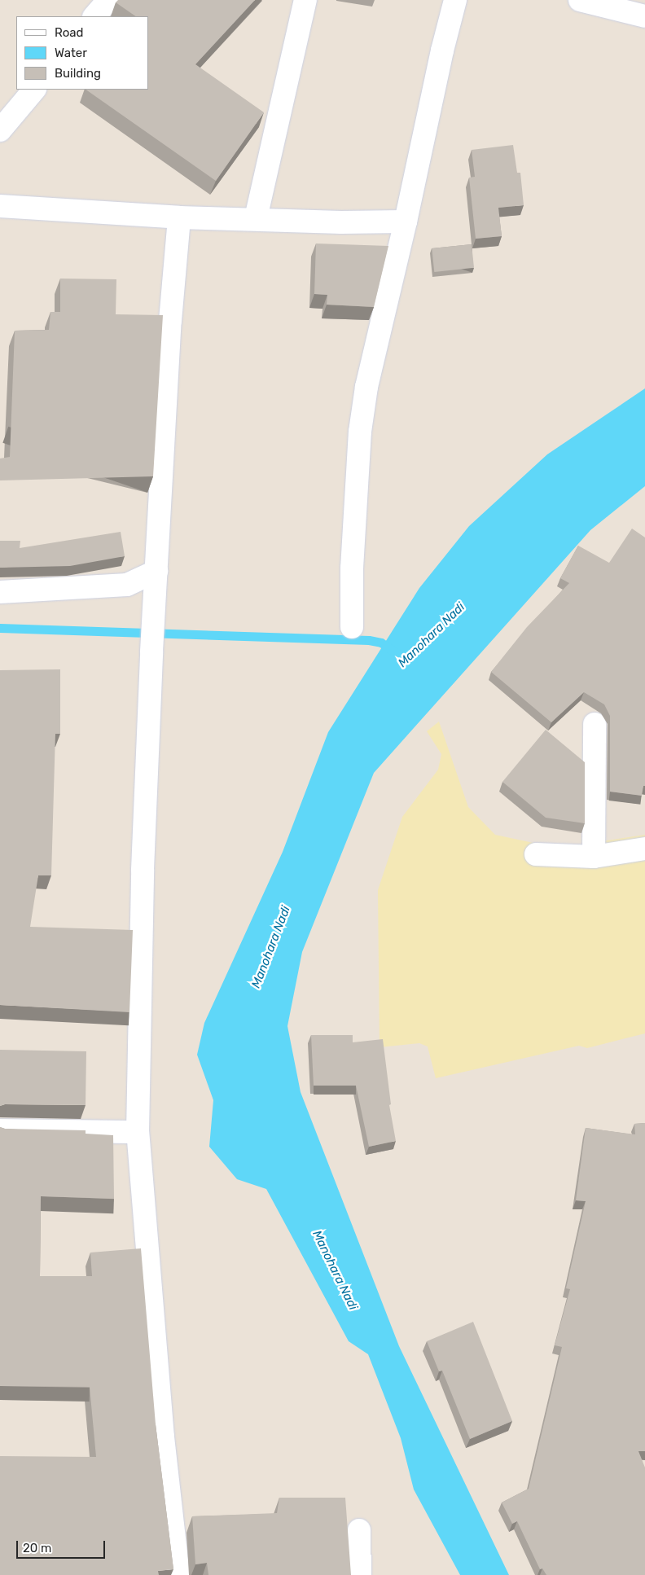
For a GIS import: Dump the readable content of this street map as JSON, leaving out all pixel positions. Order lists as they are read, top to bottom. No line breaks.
{"water":["Manohara Nadi"],"legend":["Road","Water","Building"],"scale_bar":"20 m"}
